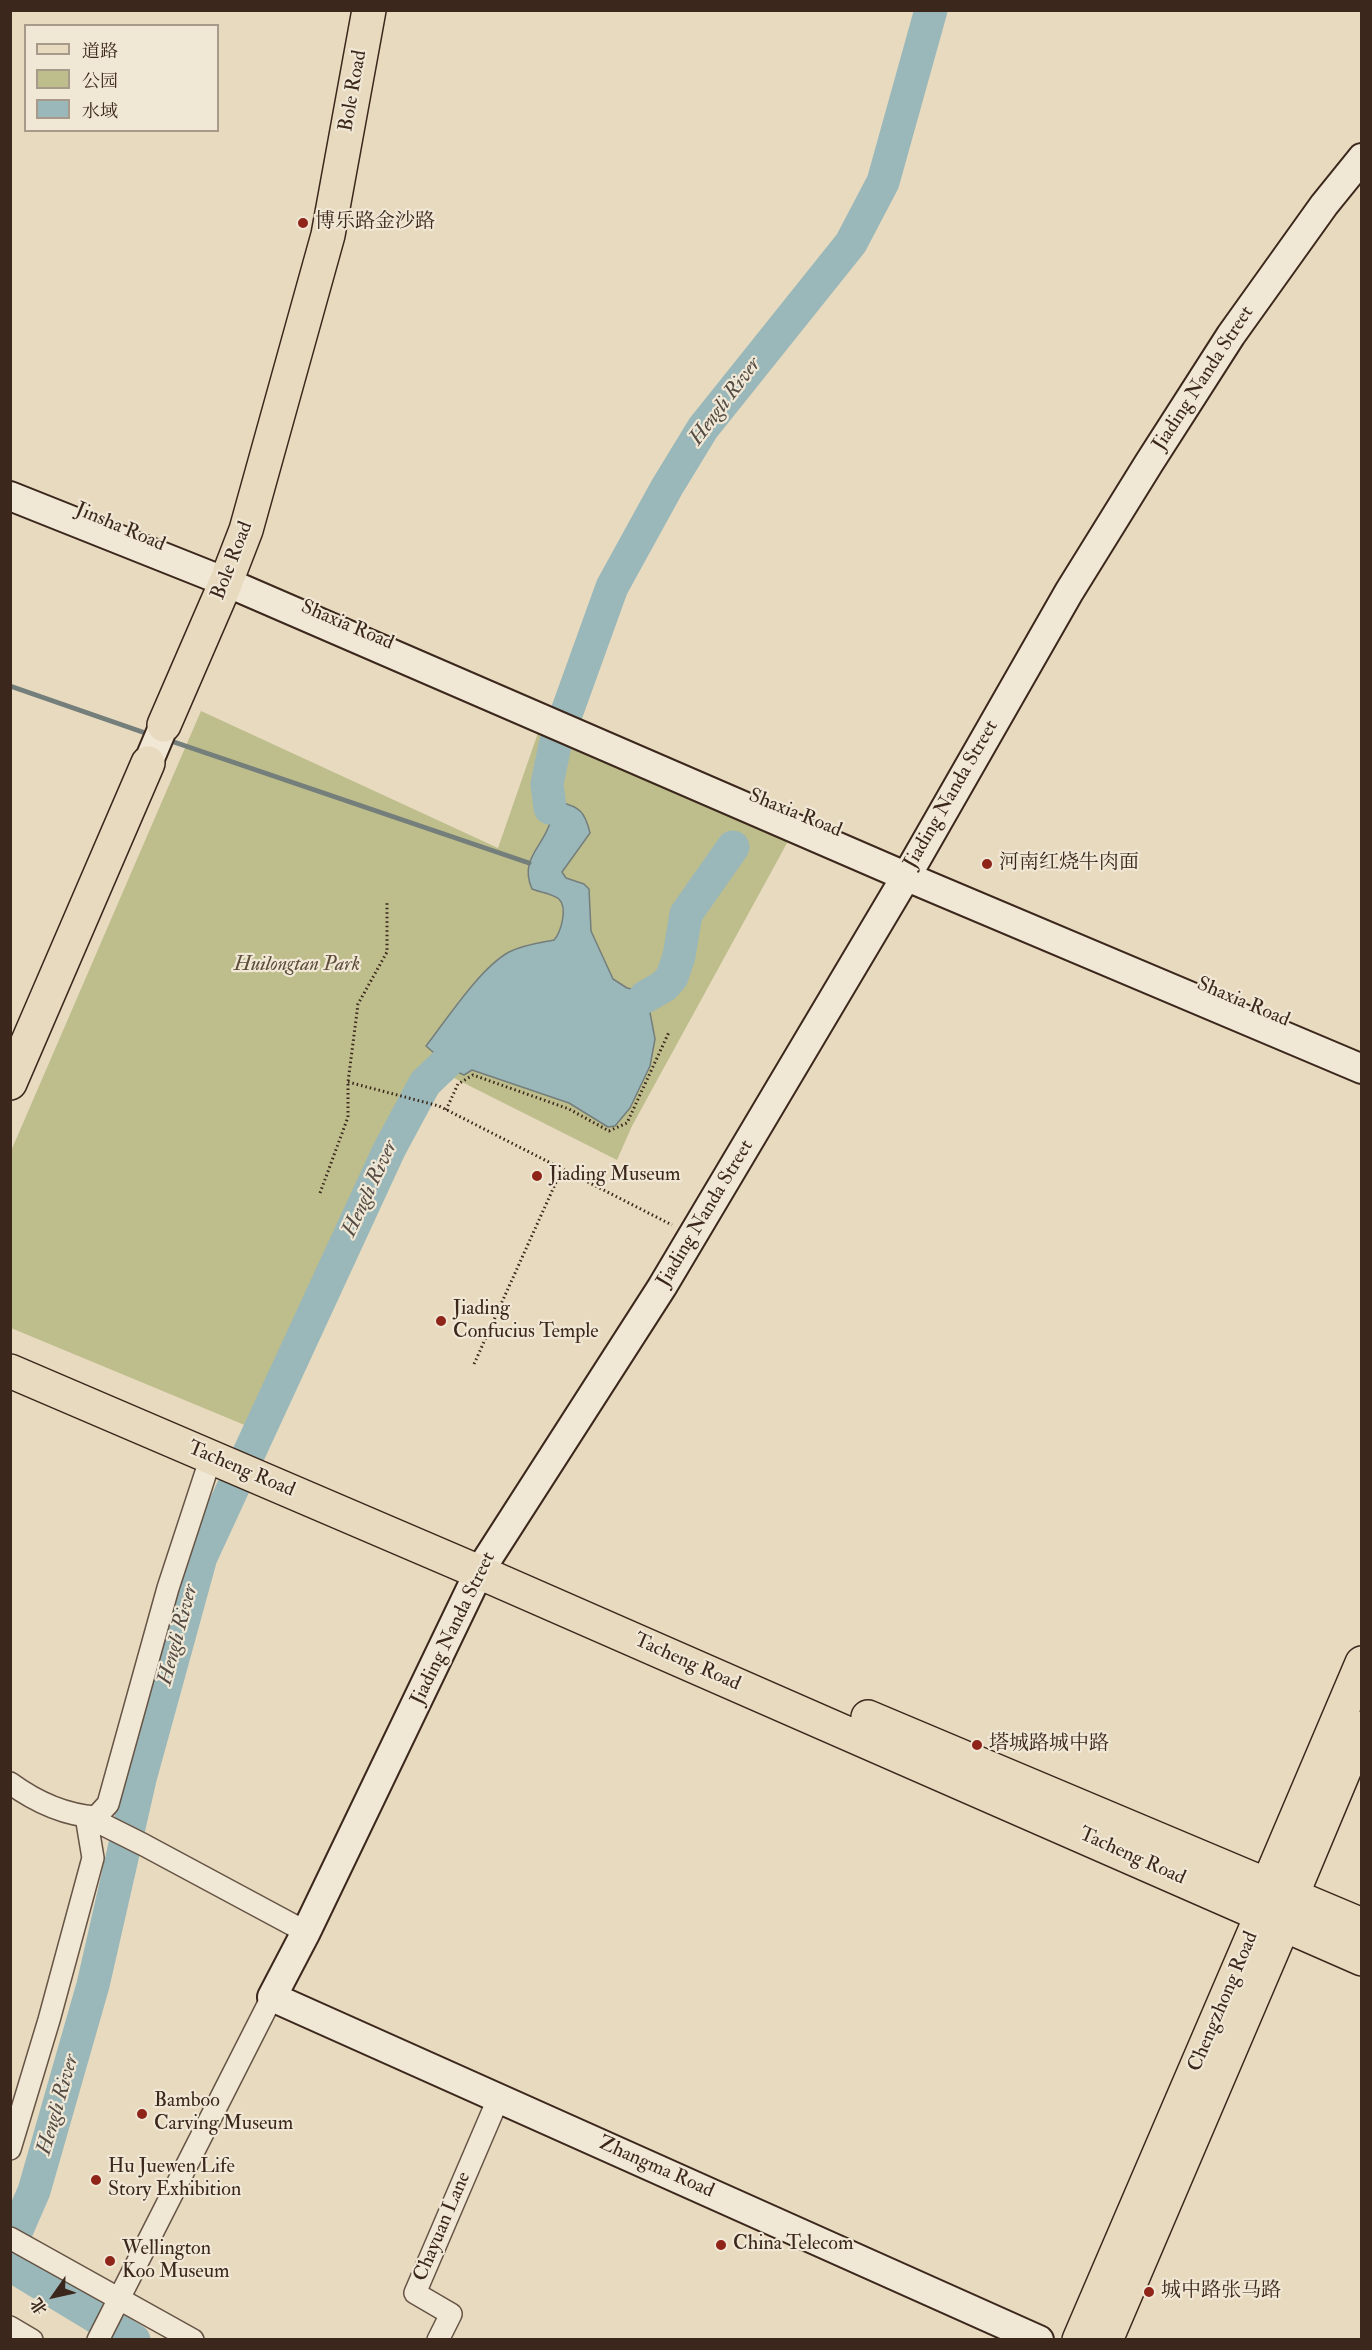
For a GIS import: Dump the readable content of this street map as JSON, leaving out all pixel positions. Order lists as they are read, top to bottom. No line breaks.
{"streets":{"main road":["Bole Road","Tacheng Road","Chengzhong Road"],"street":["Jiading Nanda Street","Jinsha Road","Shaxia Road","Zhangma Road","Chayuan Lane"]},"crossings":[["Bole Road","Jinsha Road"],["Bole Road","Shaxia Road"],["Jiading Nanda Street","Shaxia Road"],["Jiading Nanda Street","Tacheng Road"],["Jiading Nanda Street","Zhangma Road"],["Jinsha Road","Shaxia Road"],["Tacheng Road","Chengzhong Road"],["Zhangma Road","Chayuan Lane"]],"water":["Hengli River"],"parks":["Huilongtan Park"],"places":["博乐路金沙路","河南红烧牛肉面","Jiading Museum","Jiading Confucius Temple","塔城路城中路","Bamboo Carving Museum","Hu Juewen Life Story Exhibition","China Telecom","Wellington Koo Museum","城中路张马路"],"legend":["道路","公园","水域"],"north":"bottom left"}
